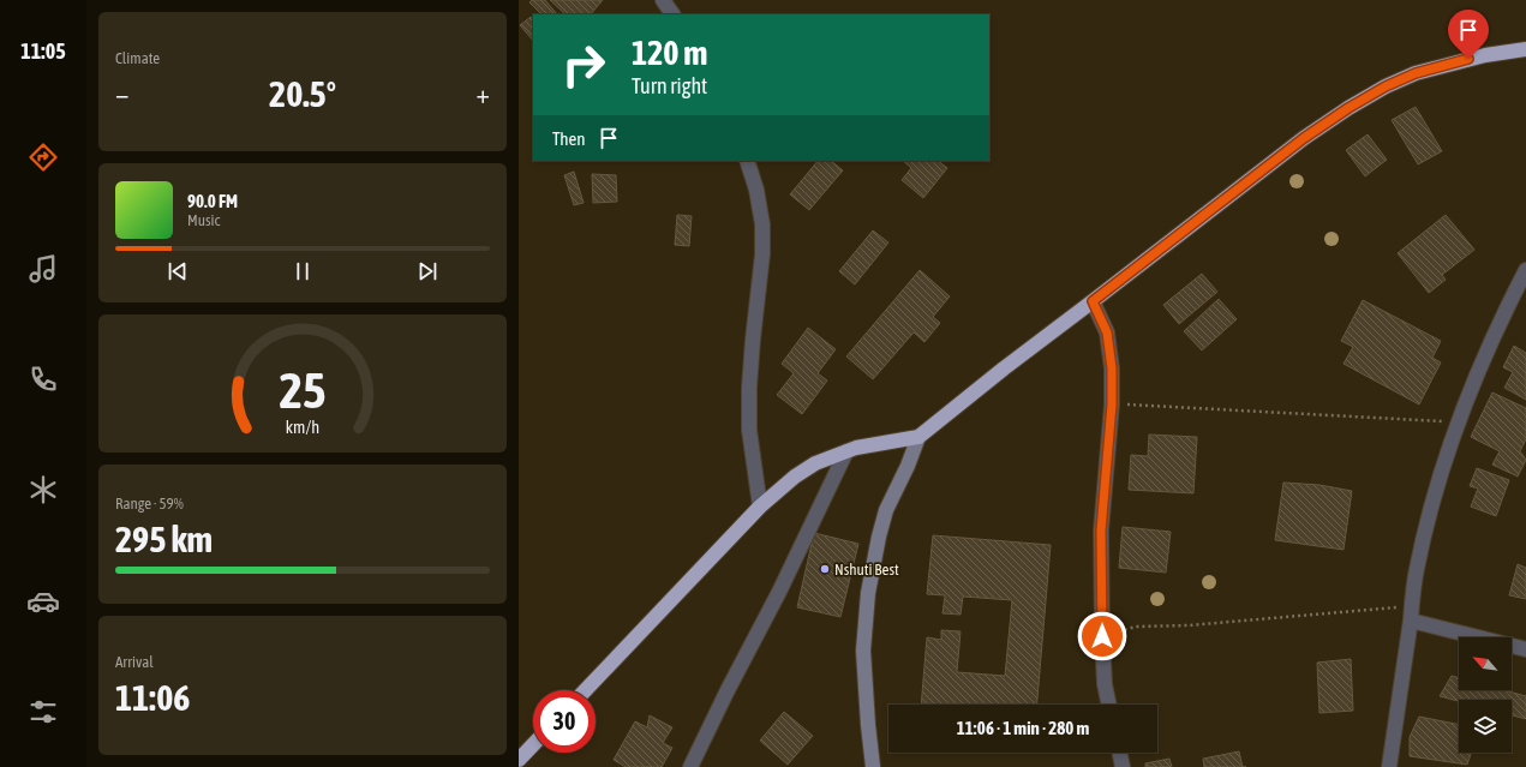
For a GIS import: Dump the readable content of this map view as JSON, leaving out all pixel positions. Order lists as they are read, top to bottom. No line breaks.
{"places":["Nshuti Best"],"north":"top left","page":{"tabs":"11:05","tile":["Climate",["Range · 59%","295 km"],["Arrival","11:06"]],"turn":["120 m","Turn right"],"heat":["−","20.5°","+"],"then":"Then","song":["90.0 FM","Music"],"limit":"30","trip":"11:06 · 1 min · 280 m","gauge":["25","km/h"]}}
